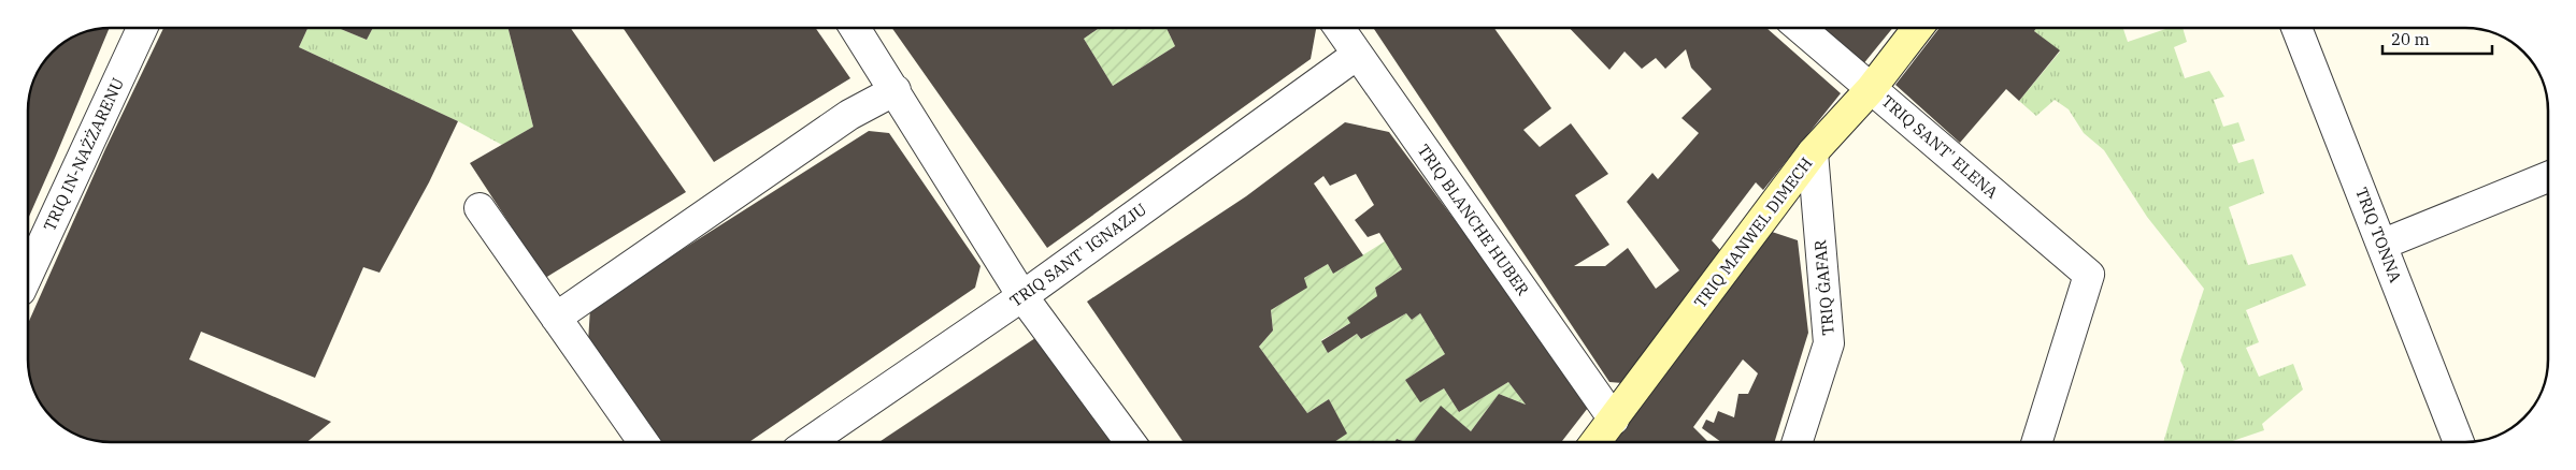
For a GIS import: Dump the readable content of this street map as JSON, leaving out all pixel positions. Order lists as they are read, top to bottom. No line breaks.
{"streets":{"street":["TRIQ SANT' ELENA","TRIQ IN-NAŻŻARENU","TRIQ BLANCHE HUBER","TRIQ MANWEL DIMECH","TRIQ TONNA","TRIQ SANT' IGNAZJU","TRIQ ĠAFAR"]},"crossings":[["TRIQ SANT' ELENA","TRIQ MANWEL DIMECH"],["TRIQ BLANCHE HUBER","TRIQ MANWEL DIMECH"],["TRIQ BLANCHE HUBER","TRIQ SANT' IGNAZJU"],["TRIQ MANWEL DIMECH","TRIQ ĠAFAR"]],"scale_bar":"20 m"}
